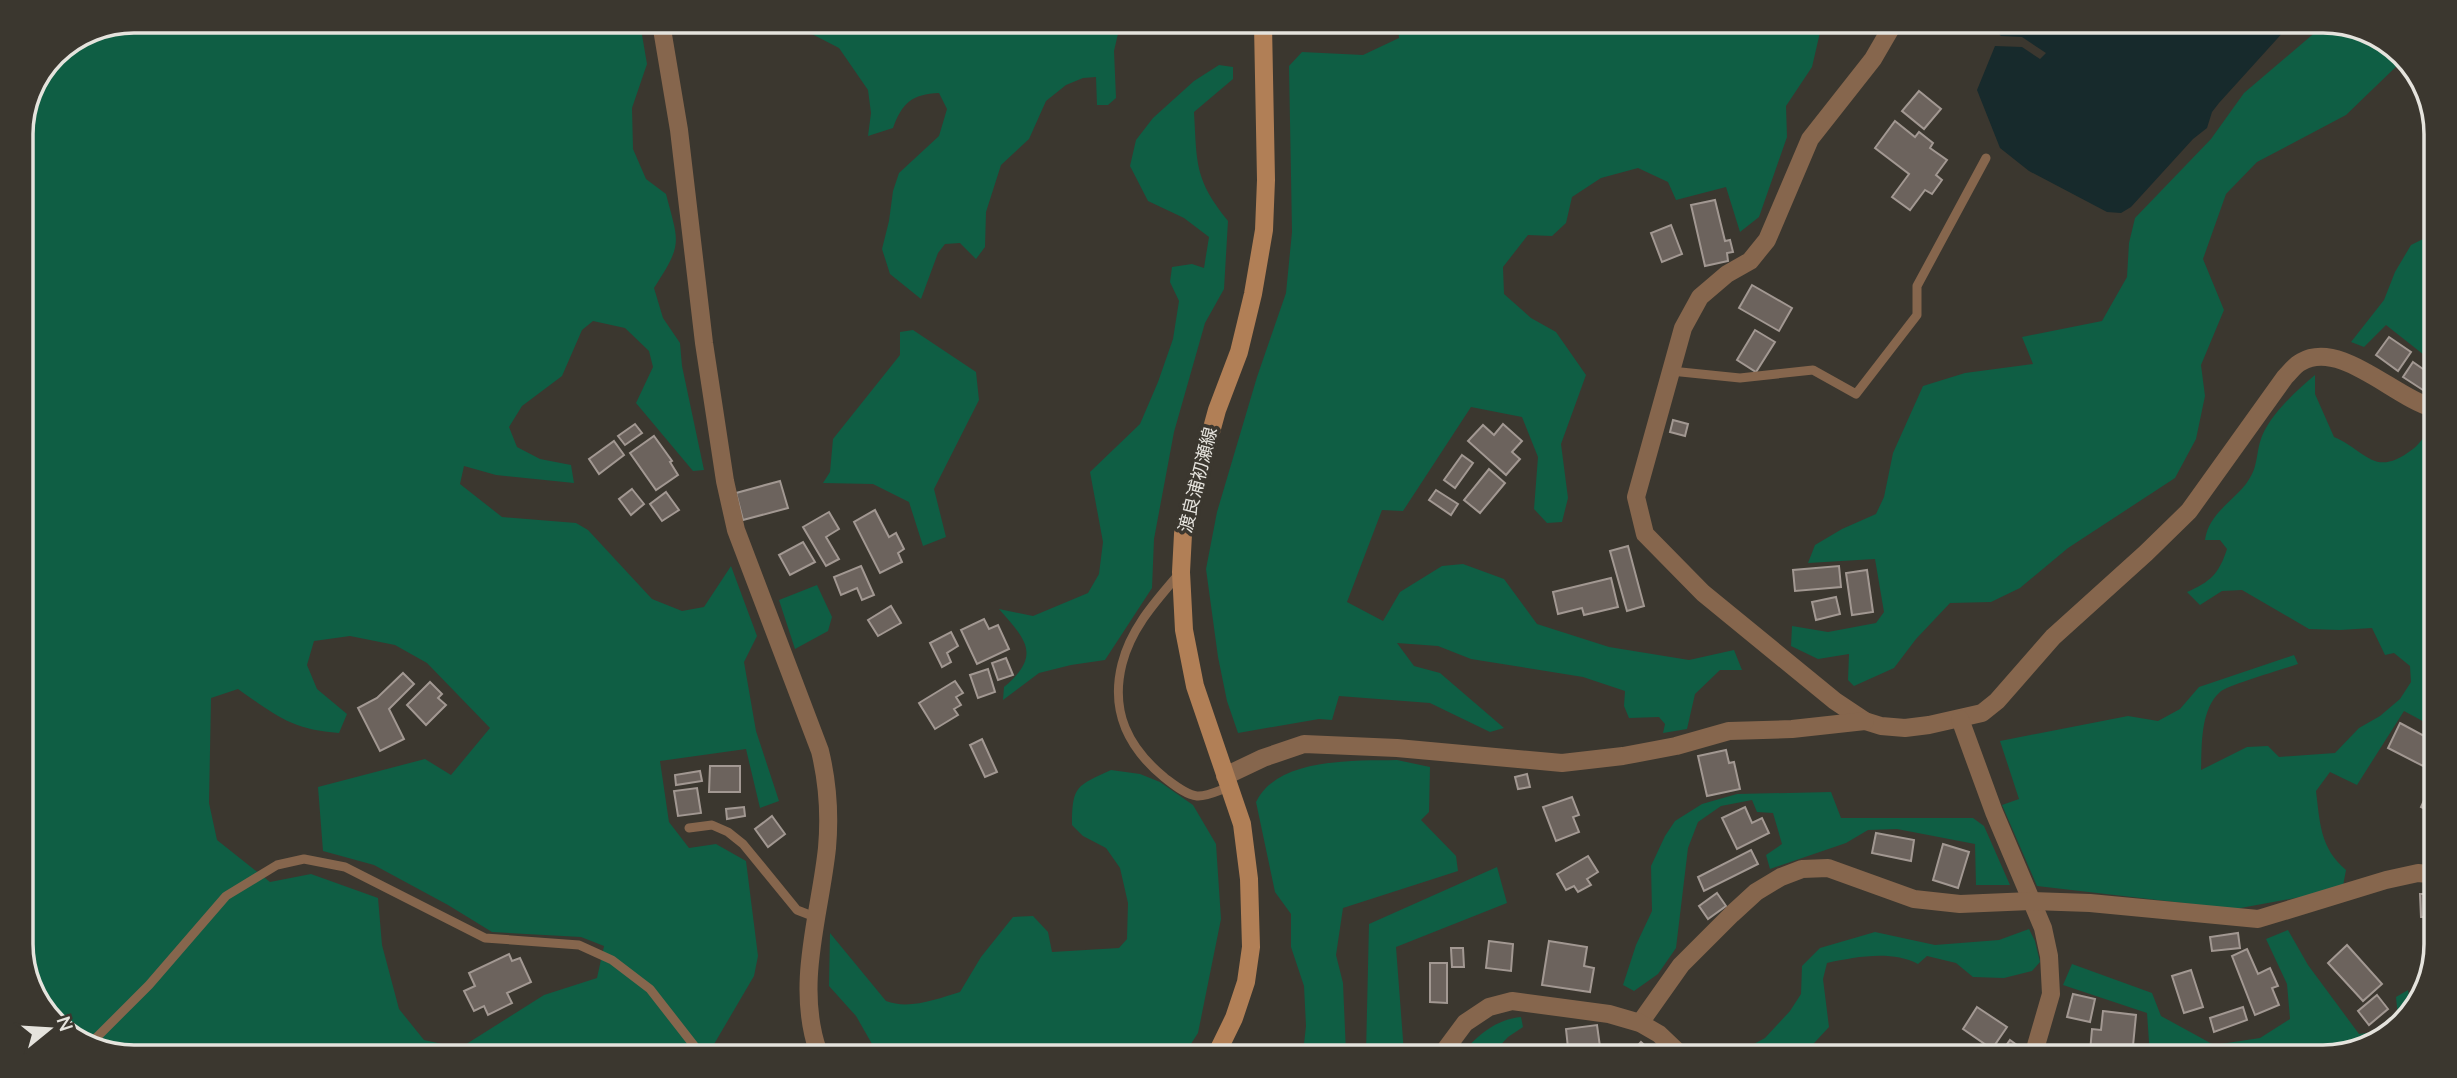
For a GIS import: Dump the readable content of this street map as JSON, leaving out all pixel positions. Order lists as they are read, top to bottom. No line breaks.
{"streets":{"main road":["渡良浦初瀬線"]},"north":"right"}
